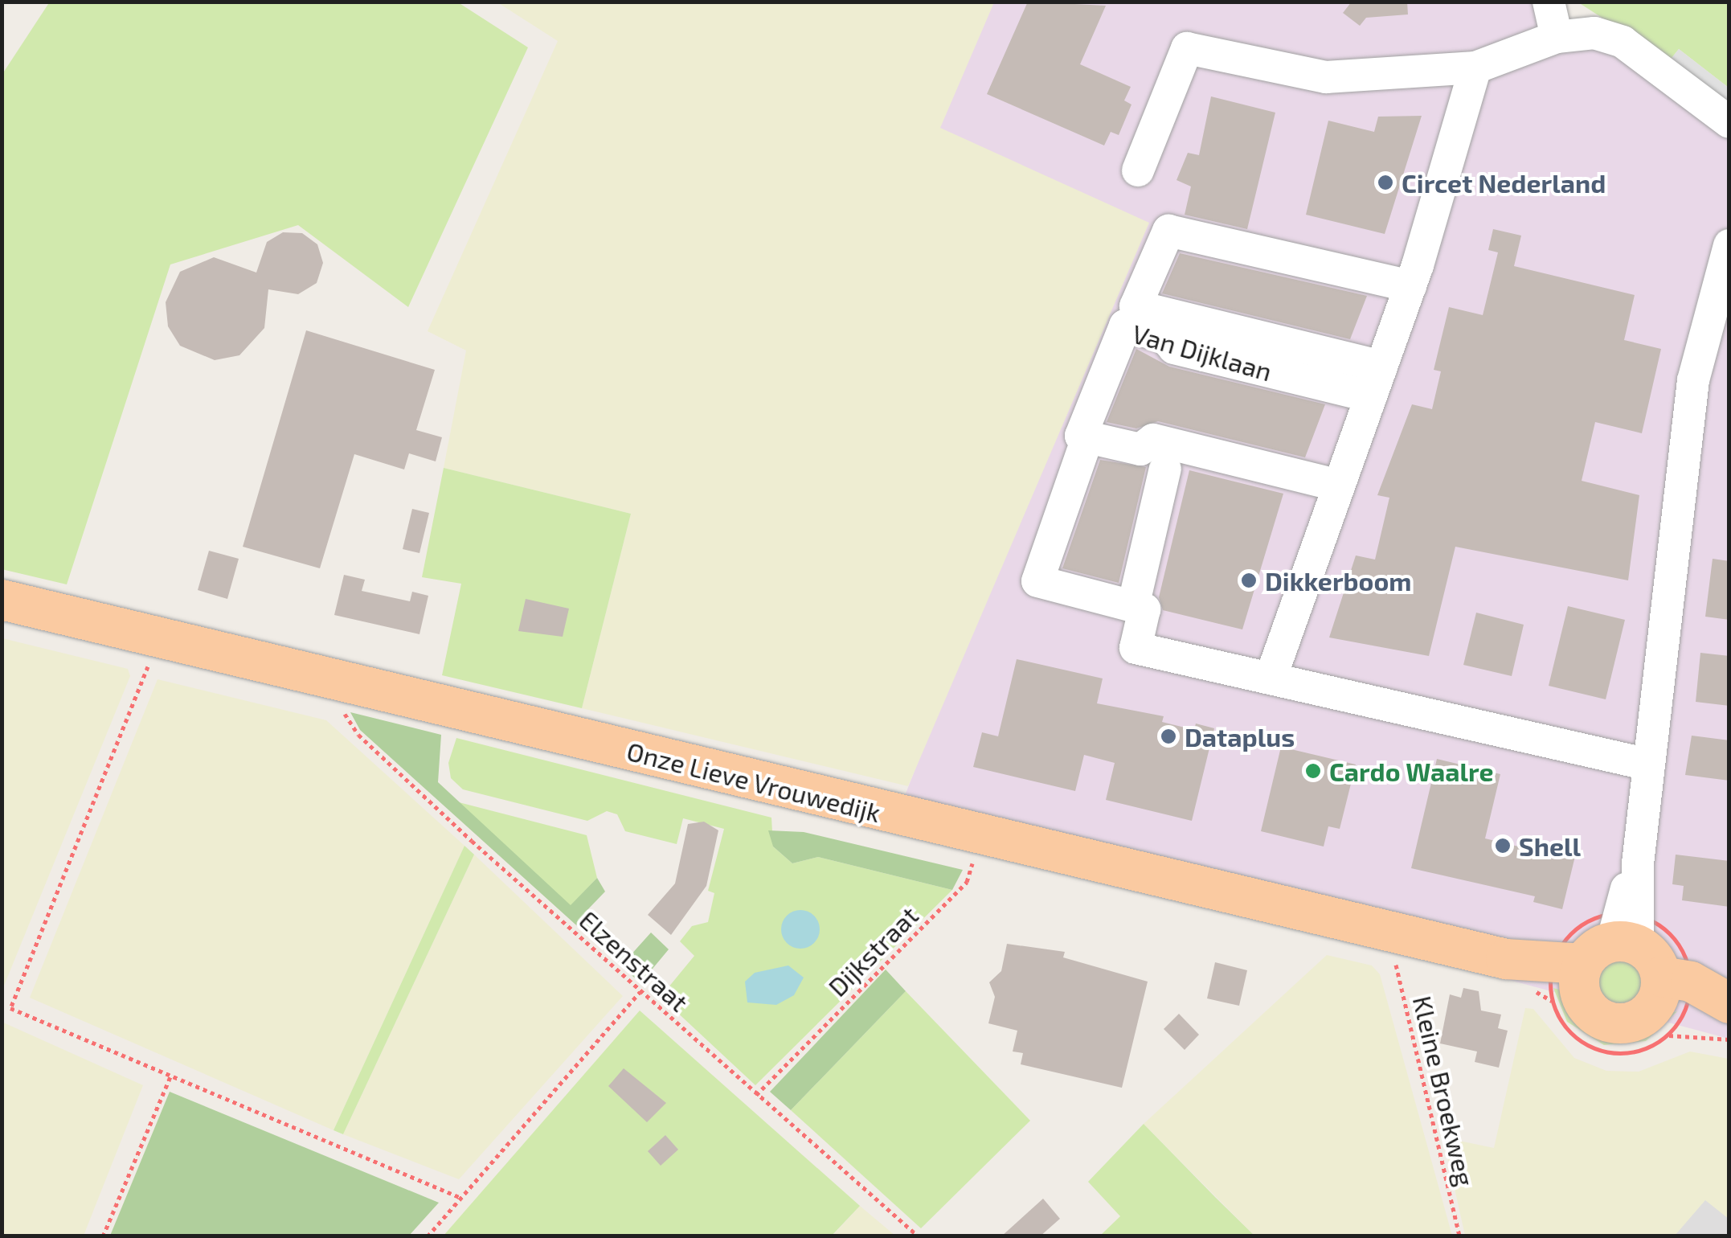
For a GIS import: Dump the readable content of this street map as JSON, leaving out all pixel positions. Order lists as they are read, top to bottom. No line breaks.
{"streets":{"main road":["Onze Lieve Vrouwedijk"],"street":["Van Dijklaan"],"path":["Dijkstraat","Elzenstraat","Kleine Broekweg"]},"crossings":[["Onze Lieve Vrouwedijk","Dijkstraat"],["Dijkstraat","Elzenstraat"]],"places":["Circet Nederland","Dikkerboom","Dataplus","Cardo Waalre","Shell"]}
